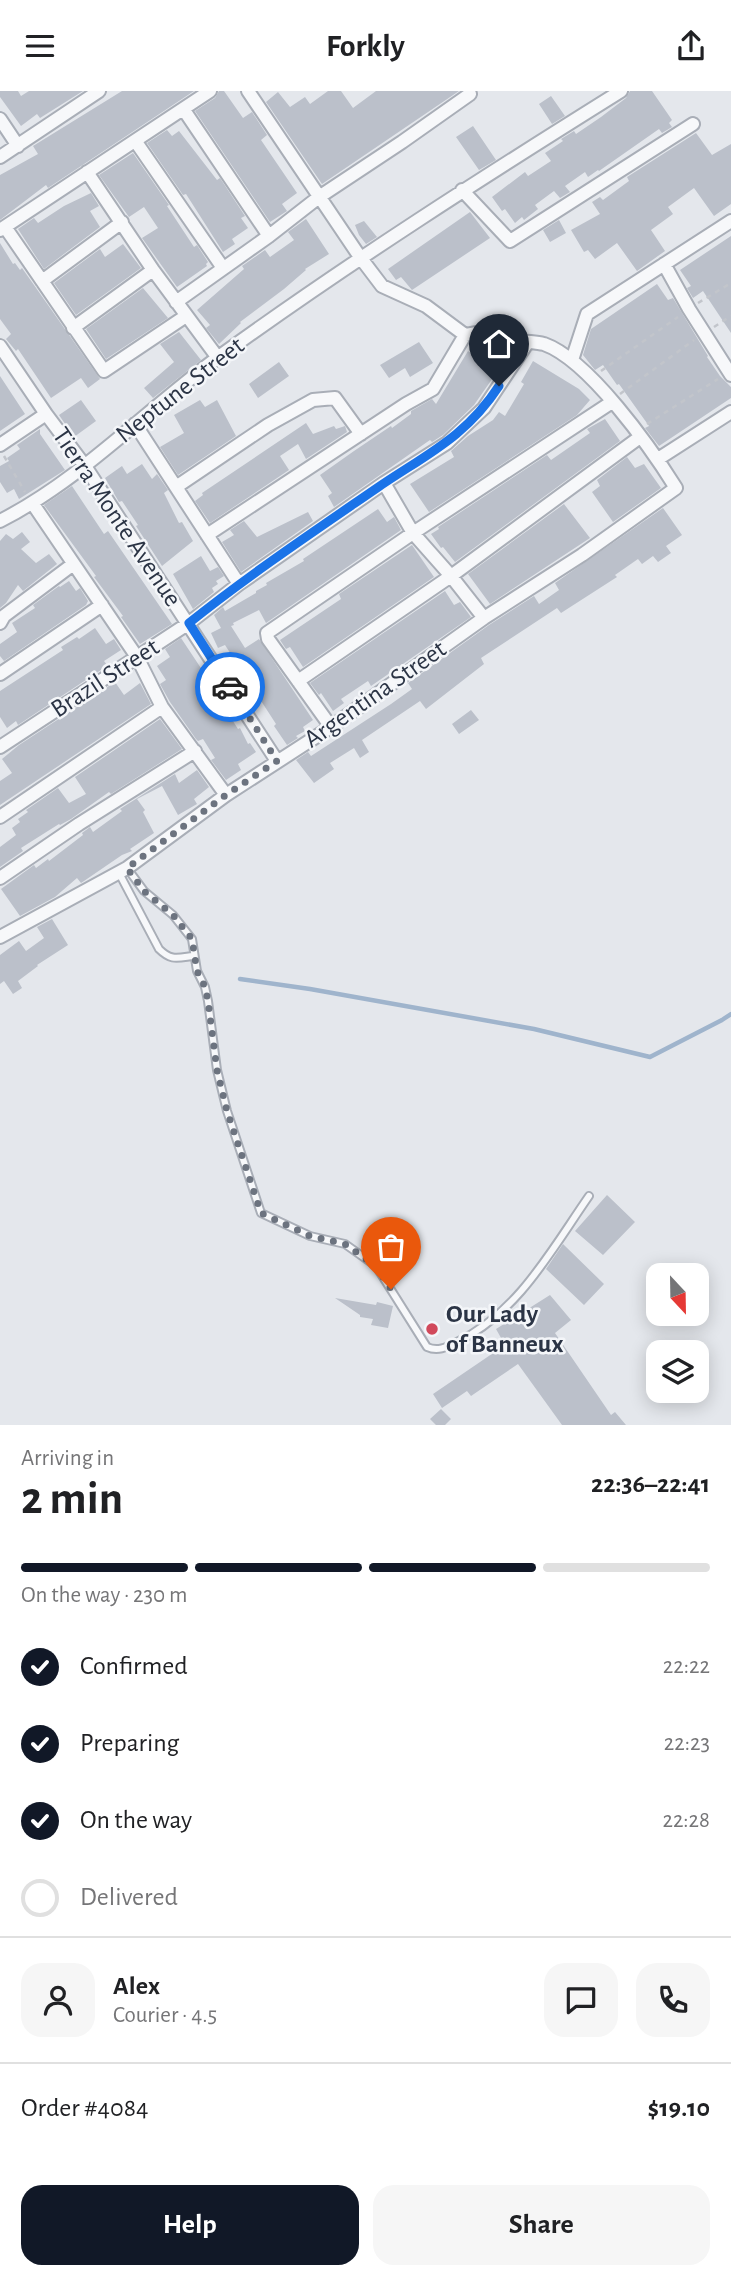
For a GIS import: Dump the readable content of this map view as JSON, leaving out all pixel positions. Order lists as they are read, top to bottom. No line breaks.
{"streets":{"street":["Neptune Street","Tierra Monte Avenue","Brazil Street","Argentina Street"]},"crossings":[["Neptune Street","Tierra Monte Avenue"],["Tierra Monte Avenue","Brazil Street"],["Tierra Monte Avenue","Argentina Street"]],"places":["Our Lady of Banneux"],"north":"bottom","page":{"header":"Forkly","heading":["2 min","Arriving in","22:36–22:41"],"panel":["Alex","Courier · 4.5","Order #4084","$19.10"],"bar":"On the way · 230 m","list":[["Confirmed","22:22"],["Preparing","22:23"],["On the way","22:28"],"Delivered"],"buttons":["Help","Share"]}}
